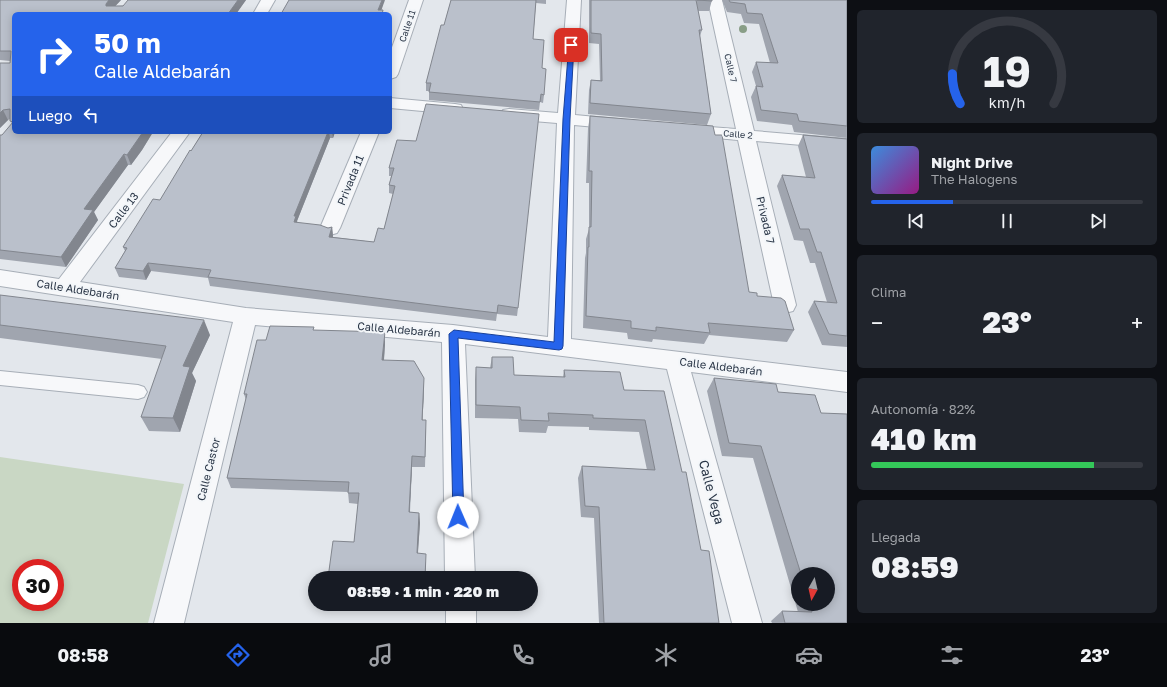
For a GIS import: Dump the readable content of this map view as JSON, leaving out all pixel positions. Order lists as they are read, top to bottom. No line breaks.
{"streets":{"street":["Calle 11","Calle 7","Calle 2","Privada 11","Calle 13","Privada 7","Calle Aldebarán","Calle Castor","Calle Vega"]},"crossings":[["Calle 7","Calle 2"],["Calle 7","Privada 7"],["Calle 2","Privada 7"],["Calle 13","Calle Aldebarán"],["Calle Aldebarán","Calle Castor"],["Calle Aldebarán","Calle Vega"]],"north":"bottom","page":{"turn":["50 m","Calle Aldebarán"],"then":"Luego","song":["Night Drive","The Halogens"],"tile":["Clima",["Autonomía · 82%","410 km"],["Llegada","08:59"]],"heat":["−","23°","+"],"limit":"30","trip":"08:59 · 1 min · 220 m","tabs":["08:58","23°"],"gauge":["19","km/h"]}}
